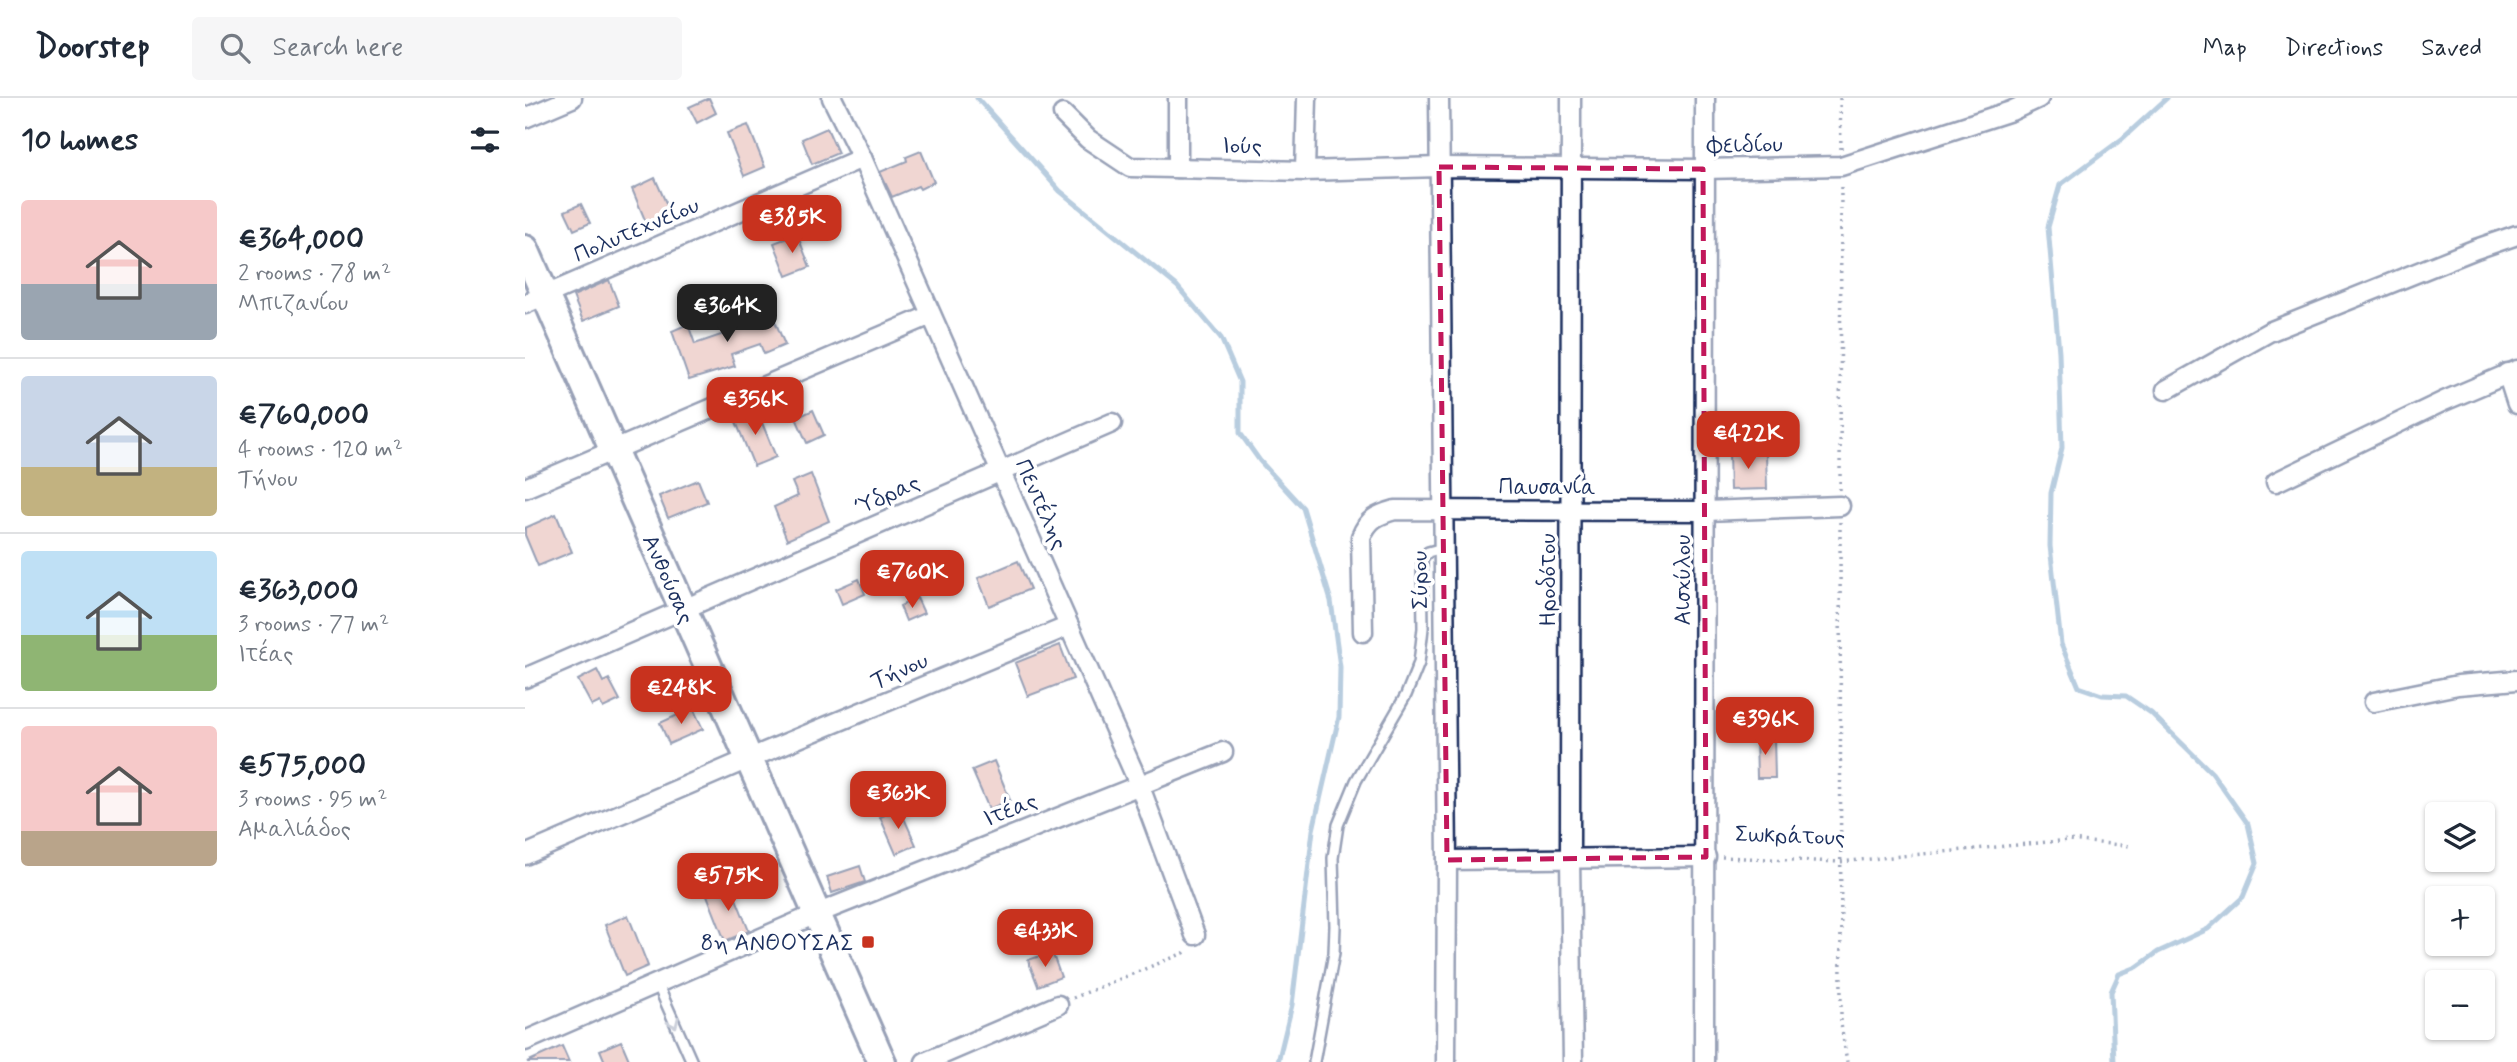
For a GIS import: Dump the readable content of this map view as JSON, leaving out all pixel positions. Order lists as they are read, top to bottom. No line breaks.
{"streets":{"street":["Φειδίου","Ιούς","Πολυτεχνείου","Παυσανία","Ύδρας","Πεντέλης","Ανθούσας","Σύρου","Ηροδότου","Αισχύλου","Τήνου","Ιτέας","Σωκράτους"]},"crossings":[["Φειδίου","Ιούς"],["Φειδίου","Σύρου"],["Φειδίου","Ηροδότου"],["Φειδίου","Αισχύλου"],["Ιούς","Σύρου"],["Πολυτεχνείου","Πεντέλης"],["Πολυτεχνείου","Ανθούσας"],["Παυσανία","Σύρου"],["Παυσανία","Ηροδότου"],["Παυσανία","Αισχύλου"],["Ύδρας","Πεντέλης"],["Ύδρας","Ανθούσας"],["Πεντέλης","Τήνου"],["Πεντέλης","Ιτέας"],["Ανθούσας","Τήνου"],["Ανθούσας","Ιτέας"],["Σύρου","Σωκράτους"],["Ηροδότου","Σωκράτους"],["Αισχύλου","Σωκράτους"]],"places":{"transit":["8η ΑΝΘΟΥΣΑΣ"]},"page":{"header":"Doorstep","search":"Search here","nav":["Map","Directions","Saved"],"heading":"10 homes","list":[{"name":"€364,000","note":"2 rooms · 78 m² · Μπιζανίου"},{"name":"€760,000","note":"4 rooms · 120 m² · Τήνου"},{"name":"€363,000","note":"3 rooms · 77 m² · Ιτέας"},{"name":"€575,000","note":"3 rooms · 95 m² · Αμαλιάδος"}],"price":["€385K","€364K","€356K","€422K","€760K","€248K","€396K","€363K","€575K","€433K"],"map_buttons":["+","−"]}}
